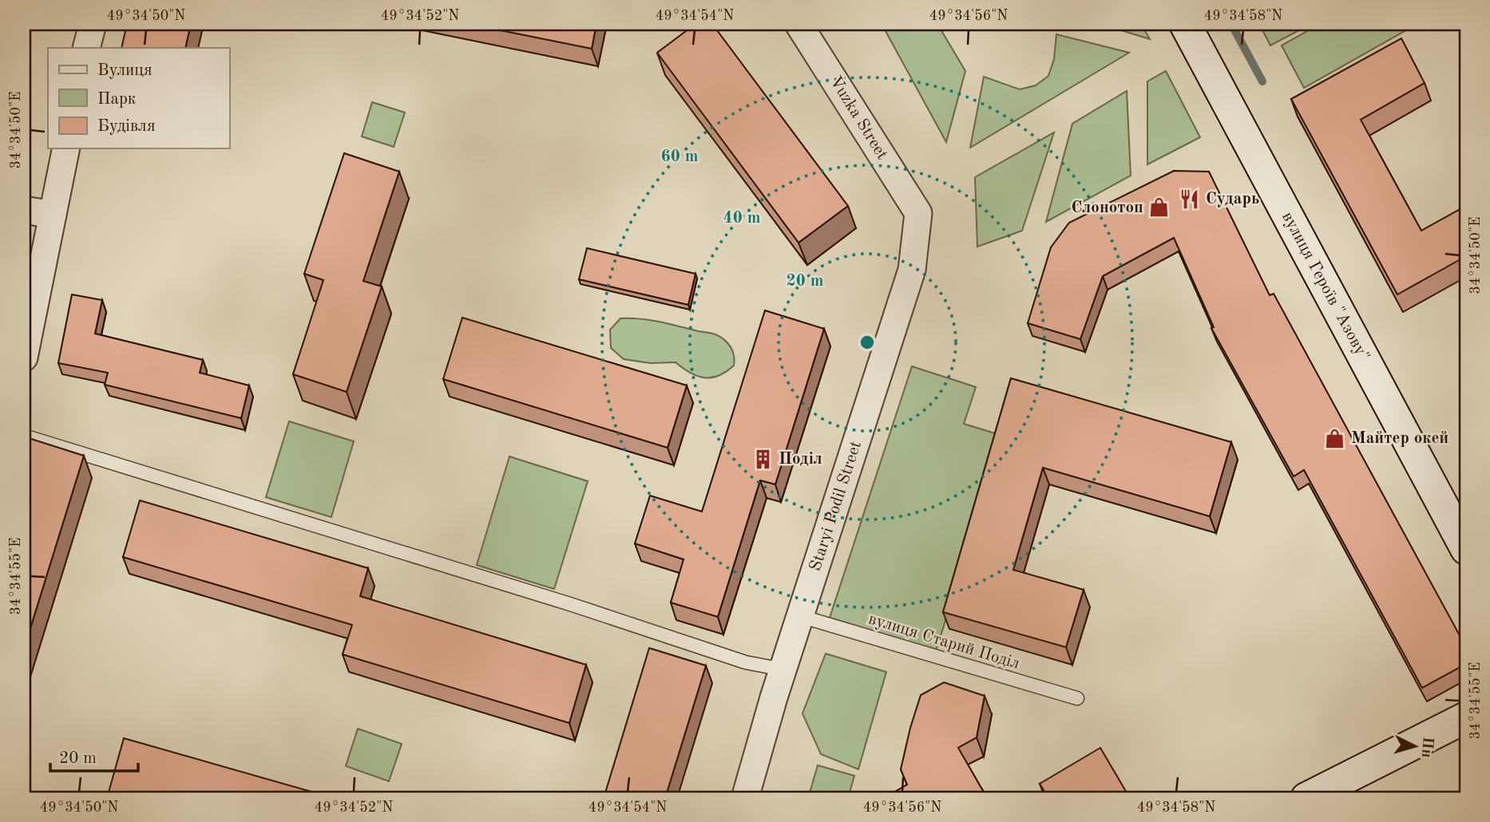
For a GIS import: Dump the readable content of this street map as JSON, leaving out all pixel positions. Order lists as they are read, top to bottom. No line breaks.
{"streets":{"street":["Vuzka Street","вулиця Героїв \"Азову\"","Staryi Podil Street"],"lane":["вулиця Старий Поділ"]},"crossings":[["Vuzka Street","Staryi Podil Street"],["Staryi Podil Street","вулиця Старий Поділ"]],"places":{"restaurant":["Сударь"],"shop":["Слонотоп","Майтер окей"],"building":["Поділ"]},"legend":["Вулиця","Парк","Будівля"],"scale_bar":"20 m","north":"right","coordinates":["49°34'50\"N","49°34'52\"N","49°34'54\"N","49°34'56\"N","49°34'58\"N","34°34'50\"E","34°34'55\"E"],"rings":["60 m","40 m","20 m"]}
